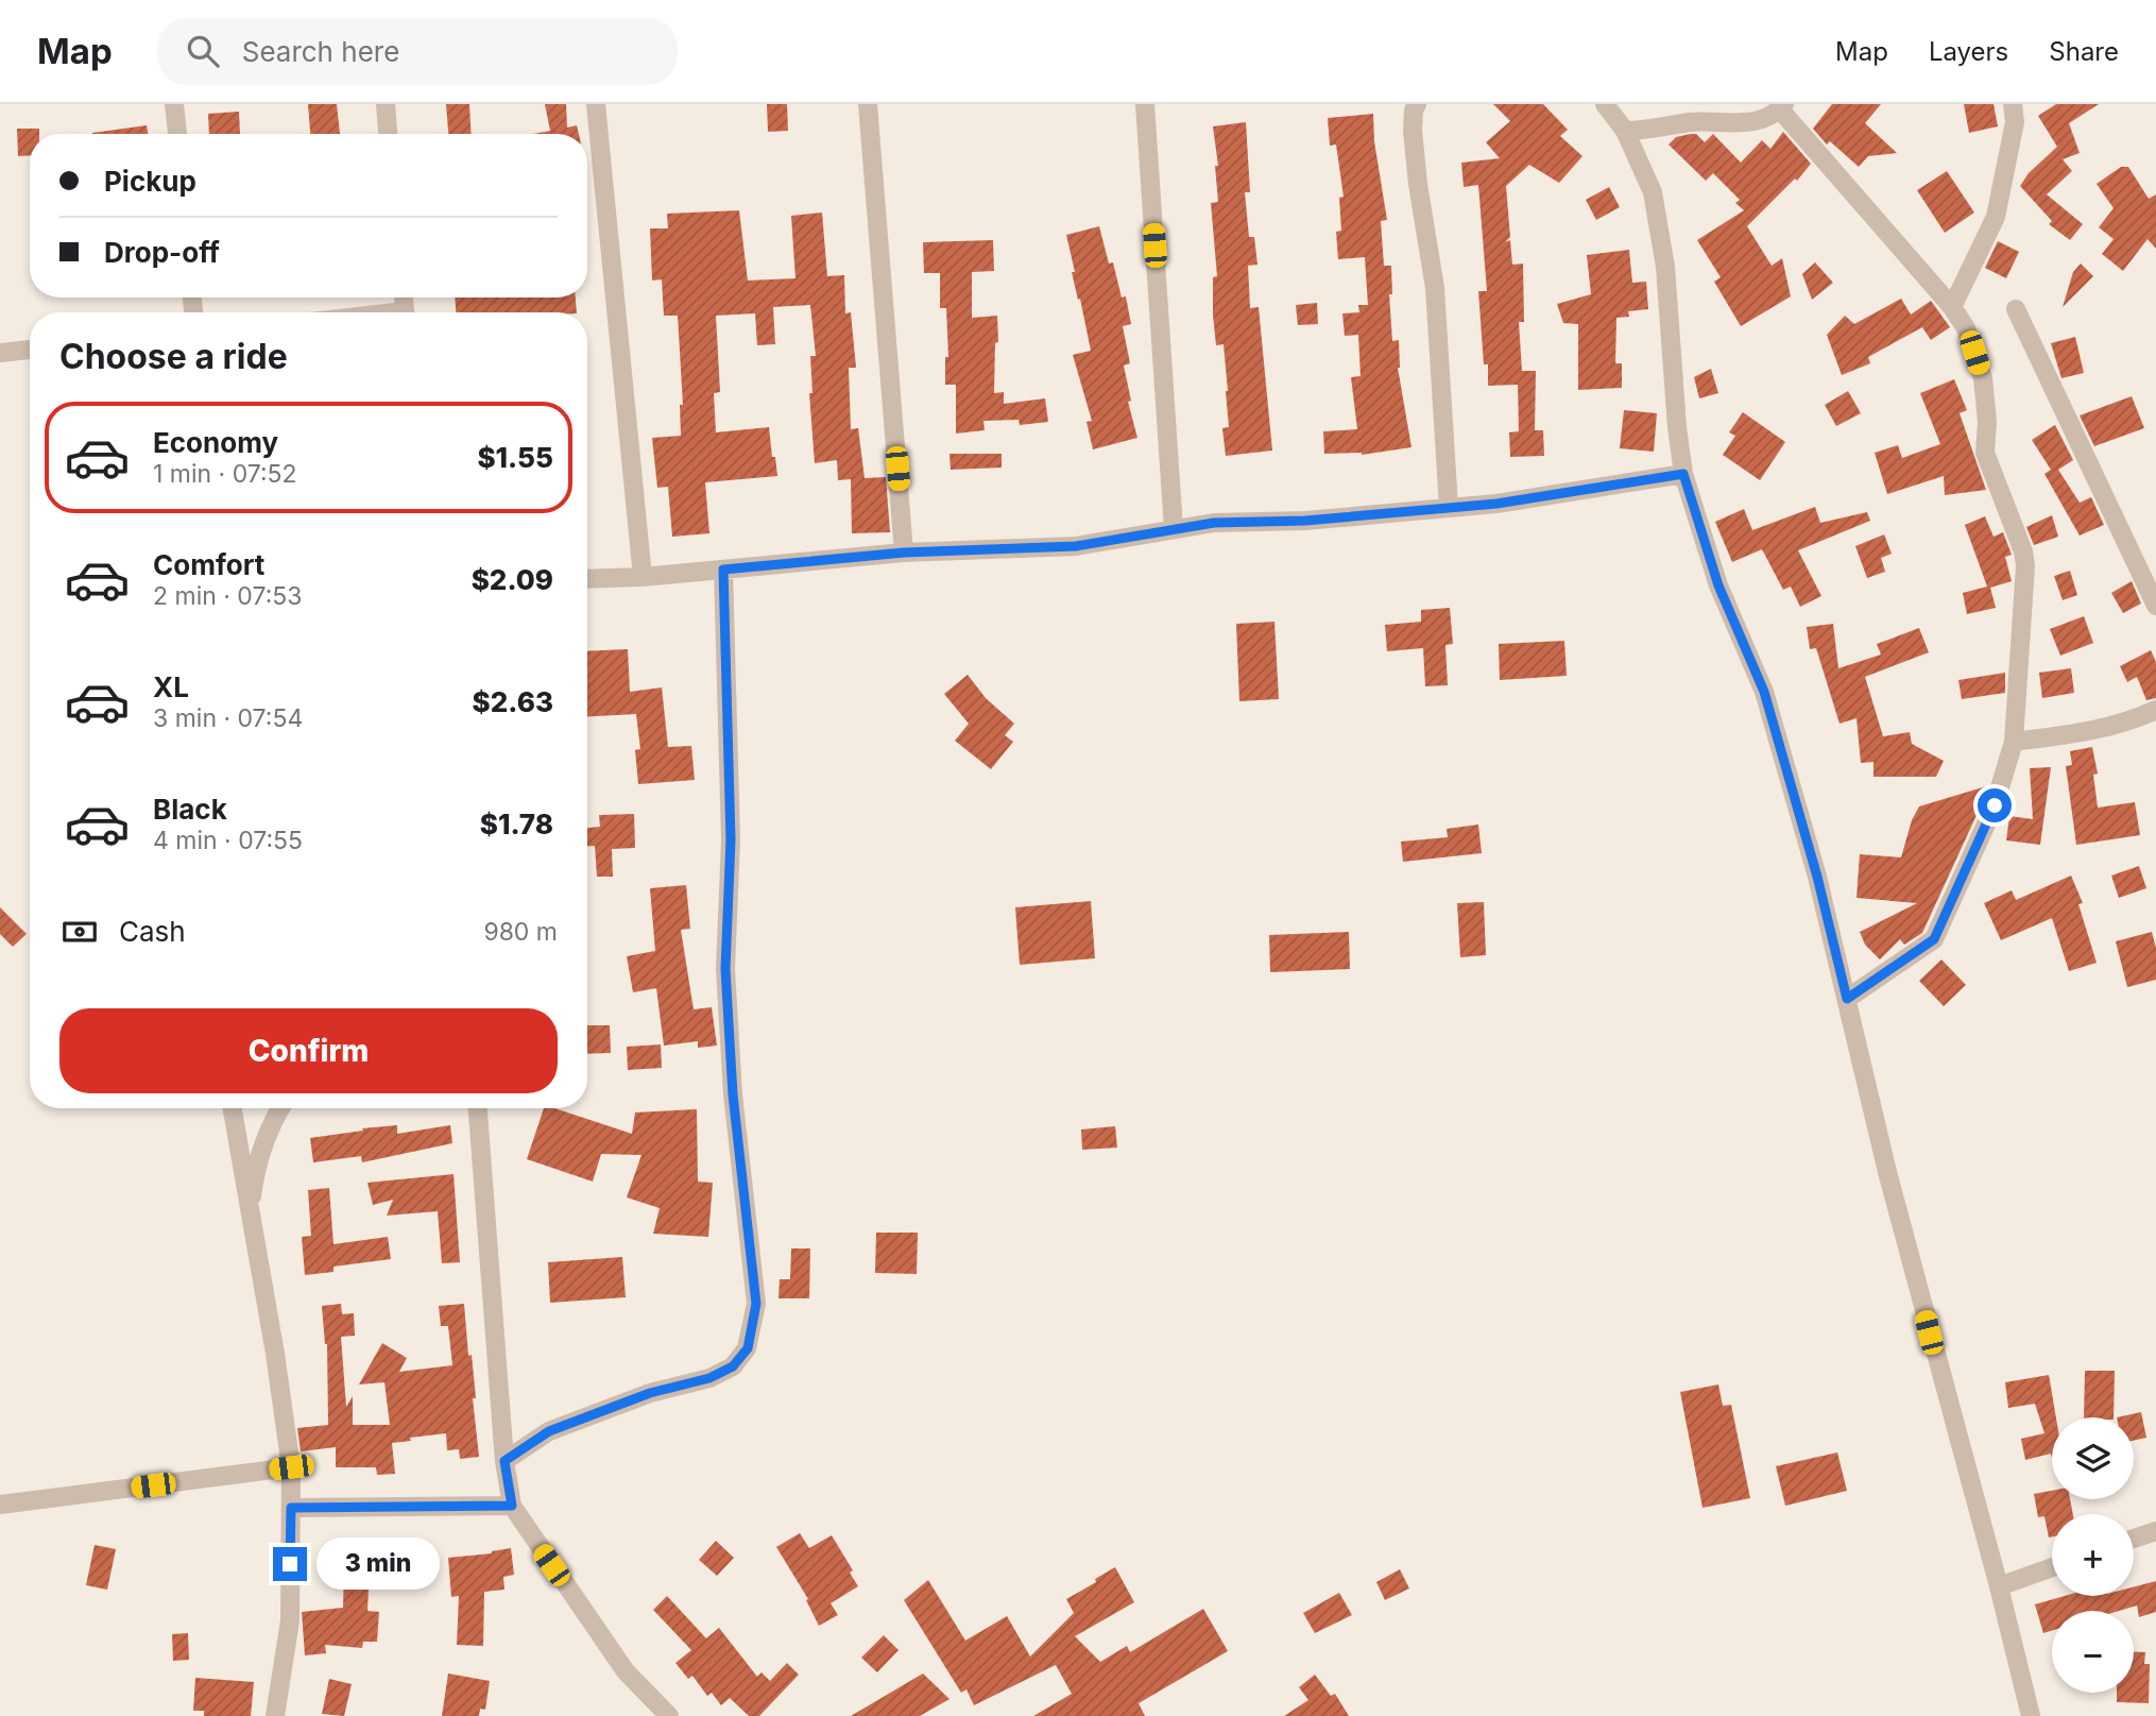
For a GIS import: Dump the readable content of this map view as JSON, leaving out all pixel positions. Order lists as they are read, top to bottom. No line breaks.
{"page":{"header":"Map","search":"Search here","nav":["Map","Layers","Share"],"banner":["Pickup","Drop-off"],"heading":"Choose a ride","list":[{"name":"Economy","note":"1 min · 07:52","value":"$1.55"},{"name":"Comfort","note":"2 min · 07:53","value":"$2.09"},{"name":"XL","note":"3 min · 07:54","value":"$2.63"},{"name":"Black","note":"4 min · 07:55","value":"$1.78"}],"pay":["Cash","980 m"],"buttons":"Confirm","map_buttons":["+","−"],"bubble":"3 min"}}
